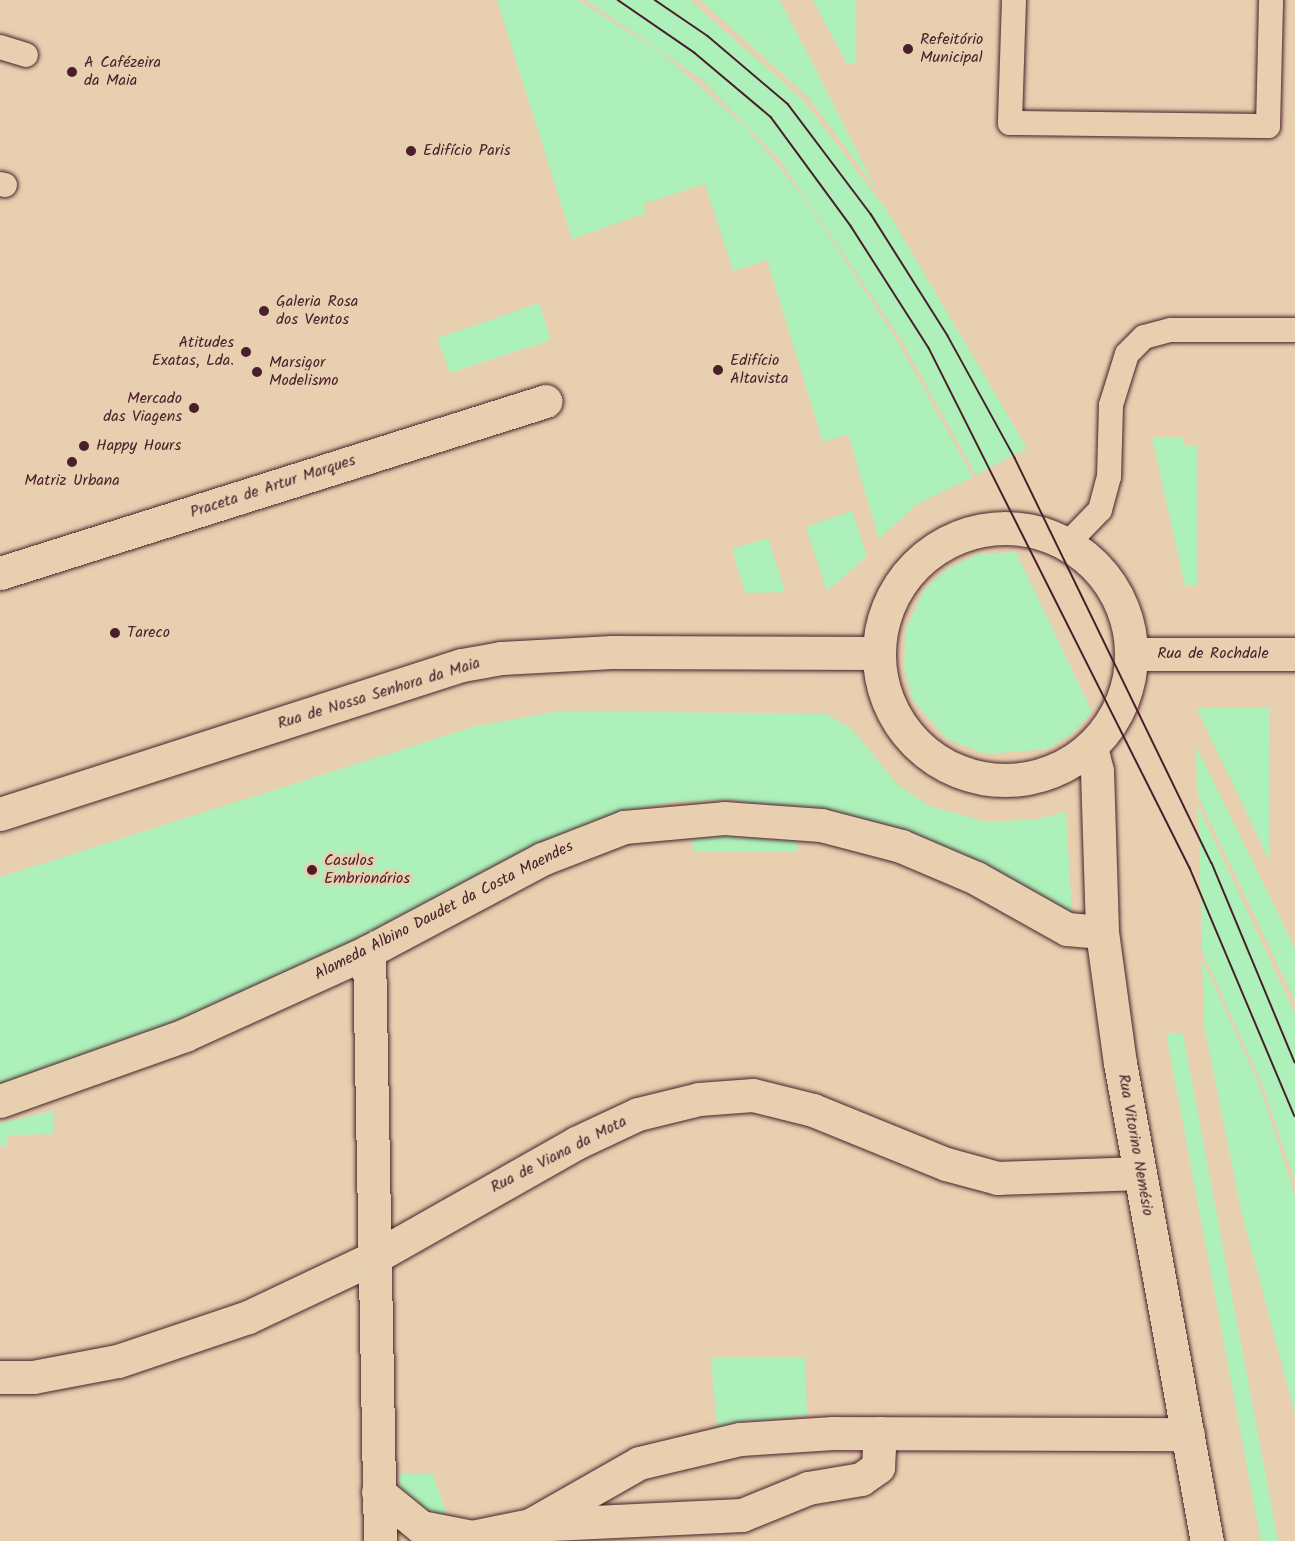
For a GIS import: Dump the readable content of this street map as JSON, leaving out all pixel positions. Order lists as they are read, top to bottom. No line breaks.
{"streets":{"street":["Praceta de Artur Marques","Rua de Rochdale","Rua de Nossa Senhora da Maia","Alameda Albino Daudet da Costa Maendes","Rua Vitorino Nemésio","Rua de Viana da Mota"]},"crossings":[["Alameda Albino Daudet da Costa Maendes","Rua Vitorino Nemésio"],["Rua Vitorino Nemésio","Rua de Viana da Mota"]],"places":["Refeitório Municipal","A Cafézeira da Maia","Edifício Paris","Galeria Rosa dos Ventos","Atitudes Exatas, Lda.","Edifício Altavista","Marsigor Modelismo","Mercado das Viagens","Happy Hours","Matriz Urbana","Tareco","Casulos Embrionários"]}
